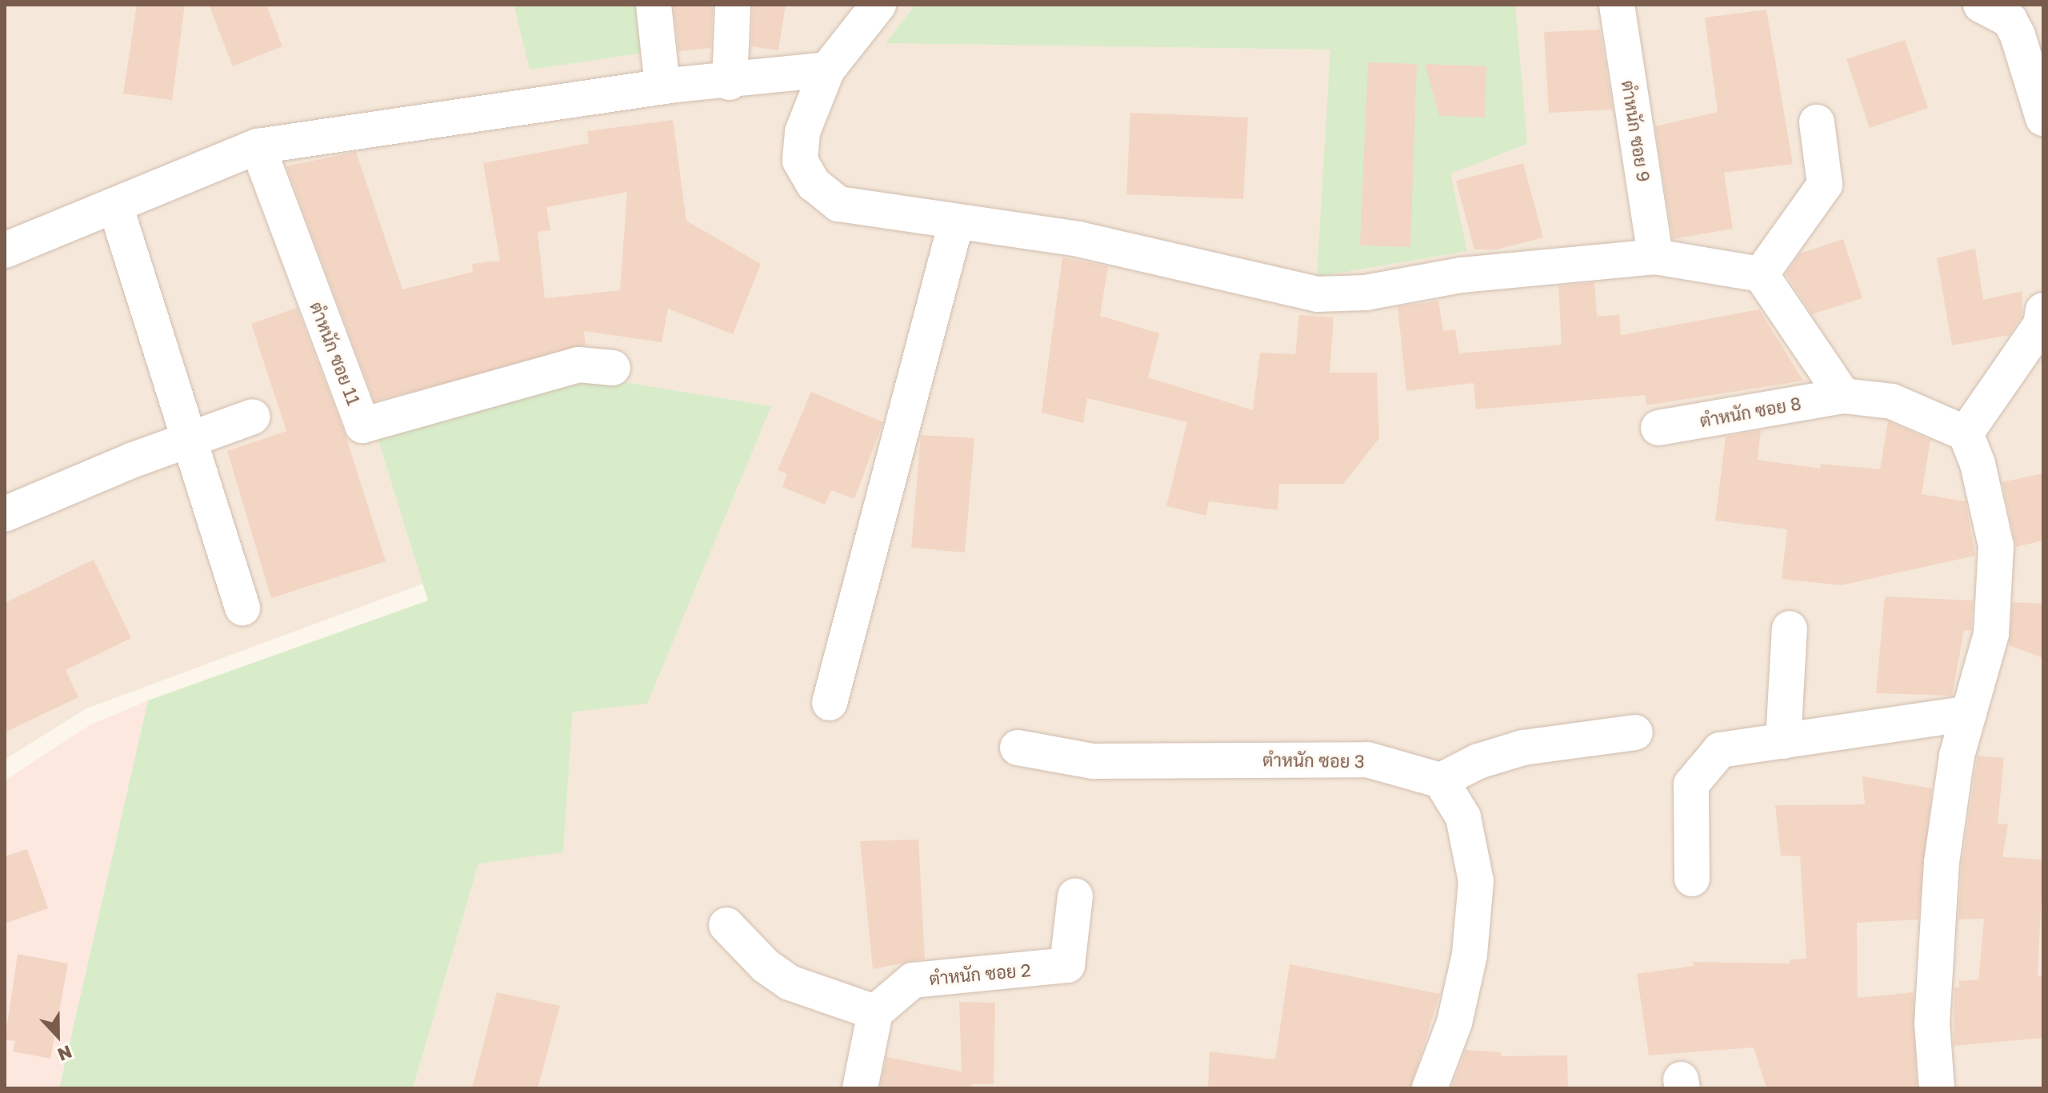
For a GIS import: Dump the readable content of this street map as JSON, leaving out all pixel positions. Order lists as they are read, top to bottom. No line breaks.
{"streets":{"street":["ตำหนัก ซอย 9","ตำหนัก ซอย 11","ตำหนัก ซอย 8","ตำหนัก ซอย 3","ตำหนัก ซอย 2"]},"north":"bottom"}
